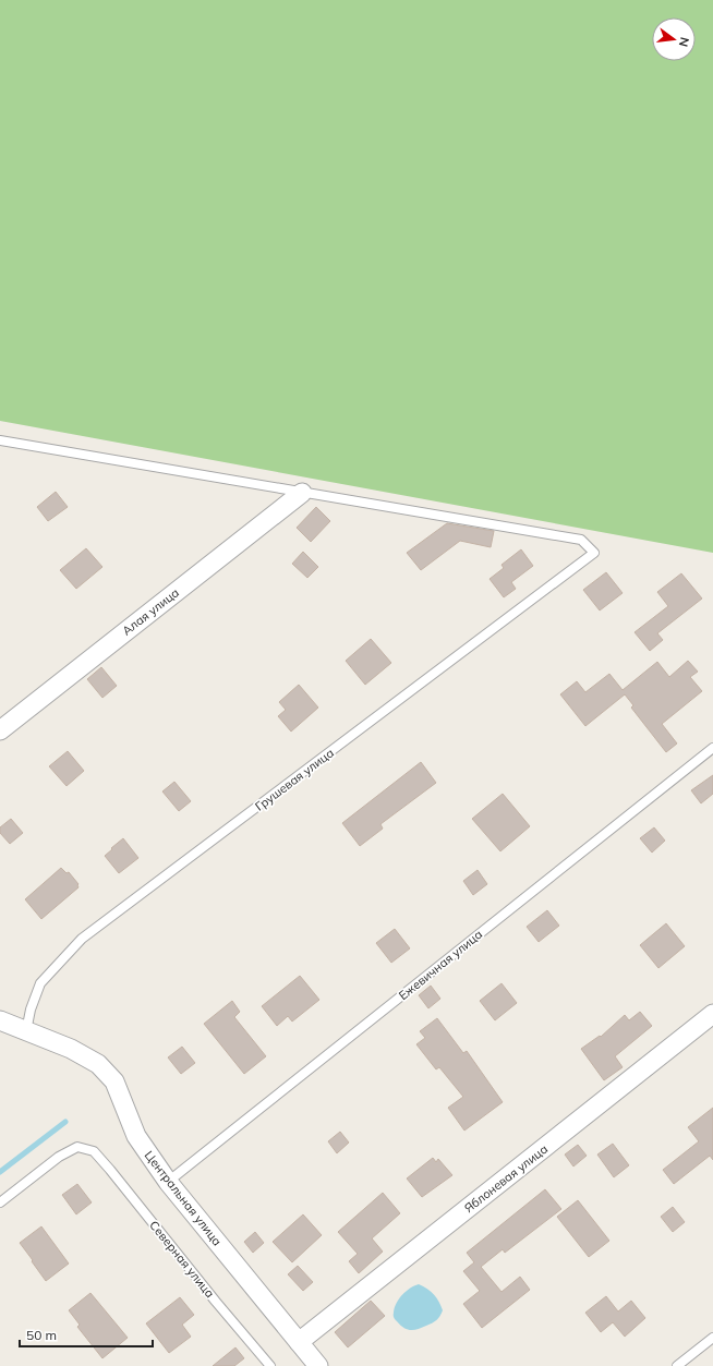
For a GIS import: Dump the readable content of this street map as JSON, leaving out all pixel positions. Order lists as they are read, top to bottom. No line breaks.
{"streets":{"street":["Алая улица","Яблоневая улица","Центральная улица"],"lane":["Грушевая улица","Ежевичная улица","Северная улица"]},"crossings":[["Алая улица","Грушевая улица"],["Грушевая улица","Центральная улица"],["Ежевичная улица","Центральная улица"],["Яблоневая улица","Центральная улица"]],"scale_bar":"50 m","north":"right"}
